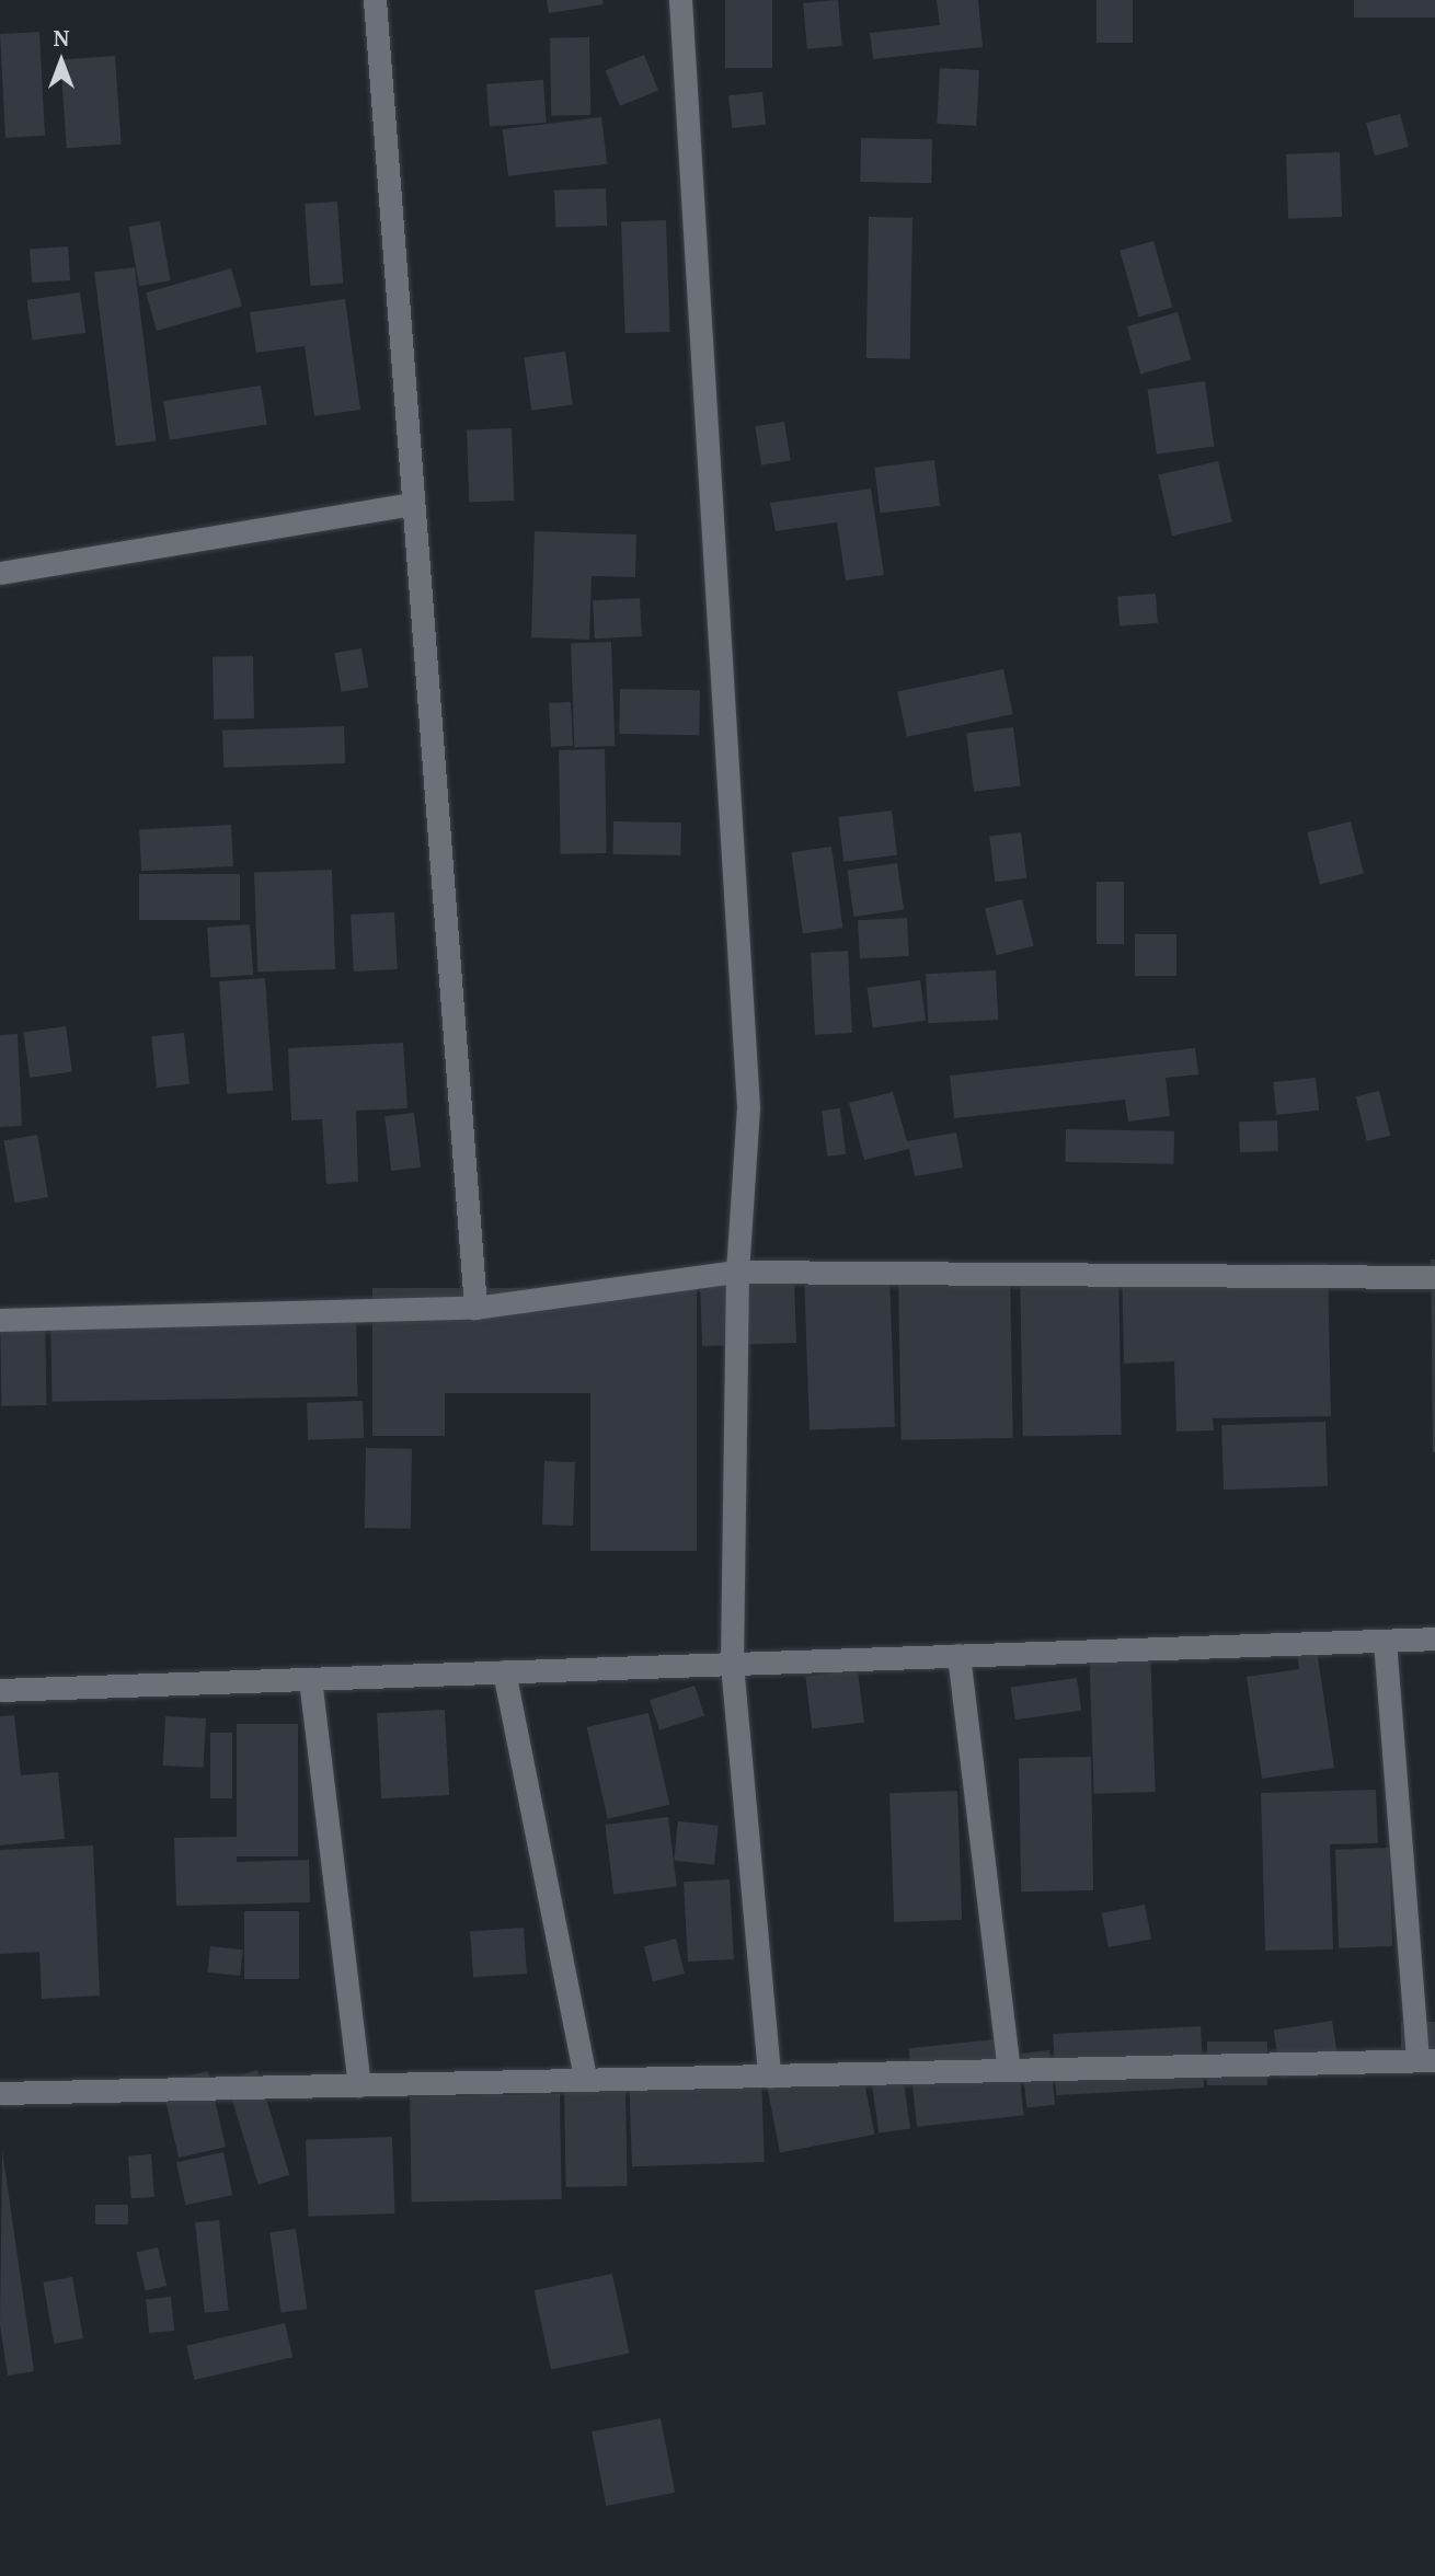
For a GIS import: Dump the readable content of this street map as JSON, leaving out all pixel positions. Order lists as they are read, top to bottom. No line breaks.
{"north":"top"}
